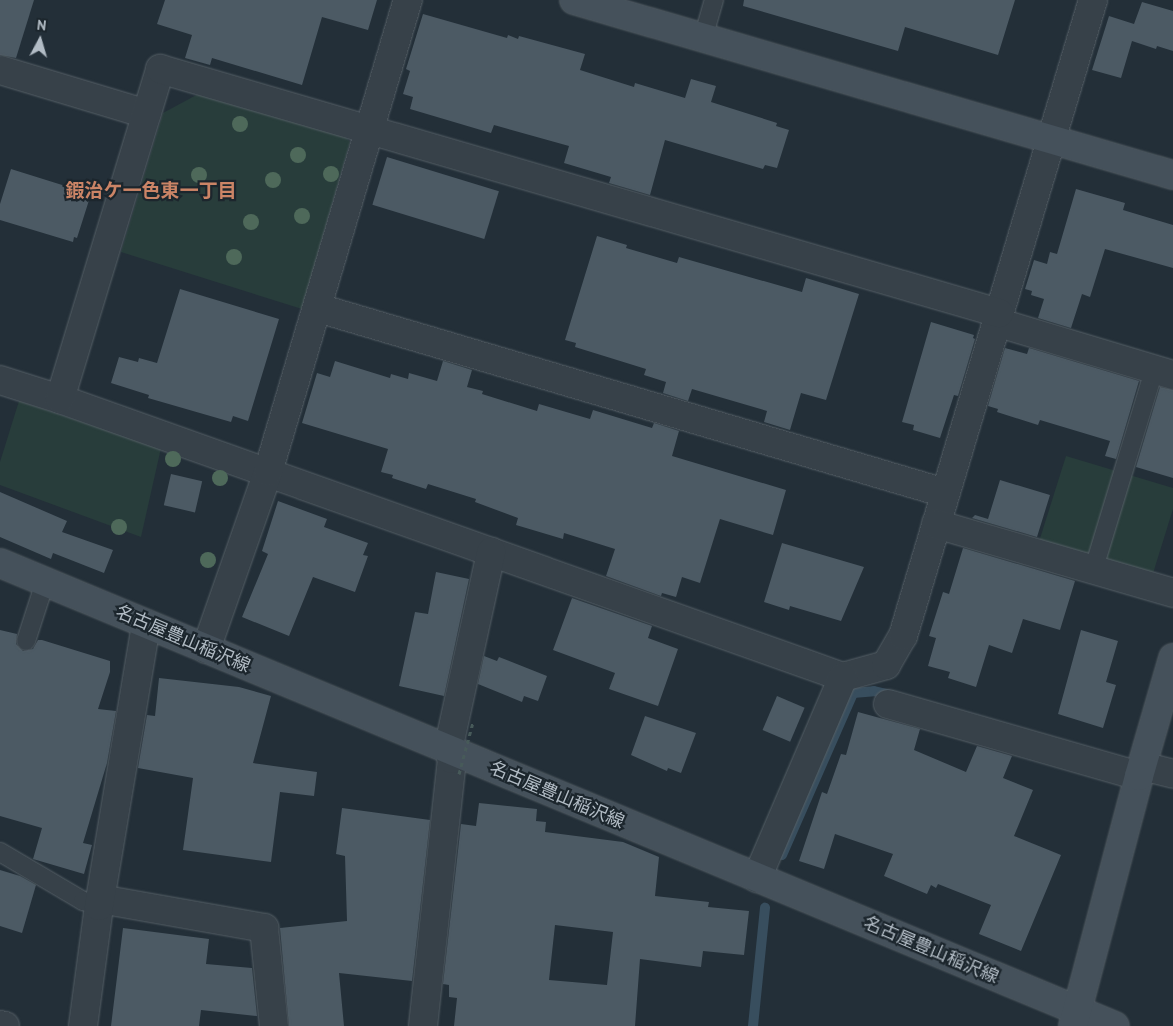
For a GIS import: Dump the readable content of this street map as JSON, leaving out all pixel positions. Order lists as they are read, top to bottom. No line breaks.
{"streets":{"main road":["名古屋豊山稲沢線"]},"districts":["鍜治ケ一色東一丁目"],"north":"top"}
